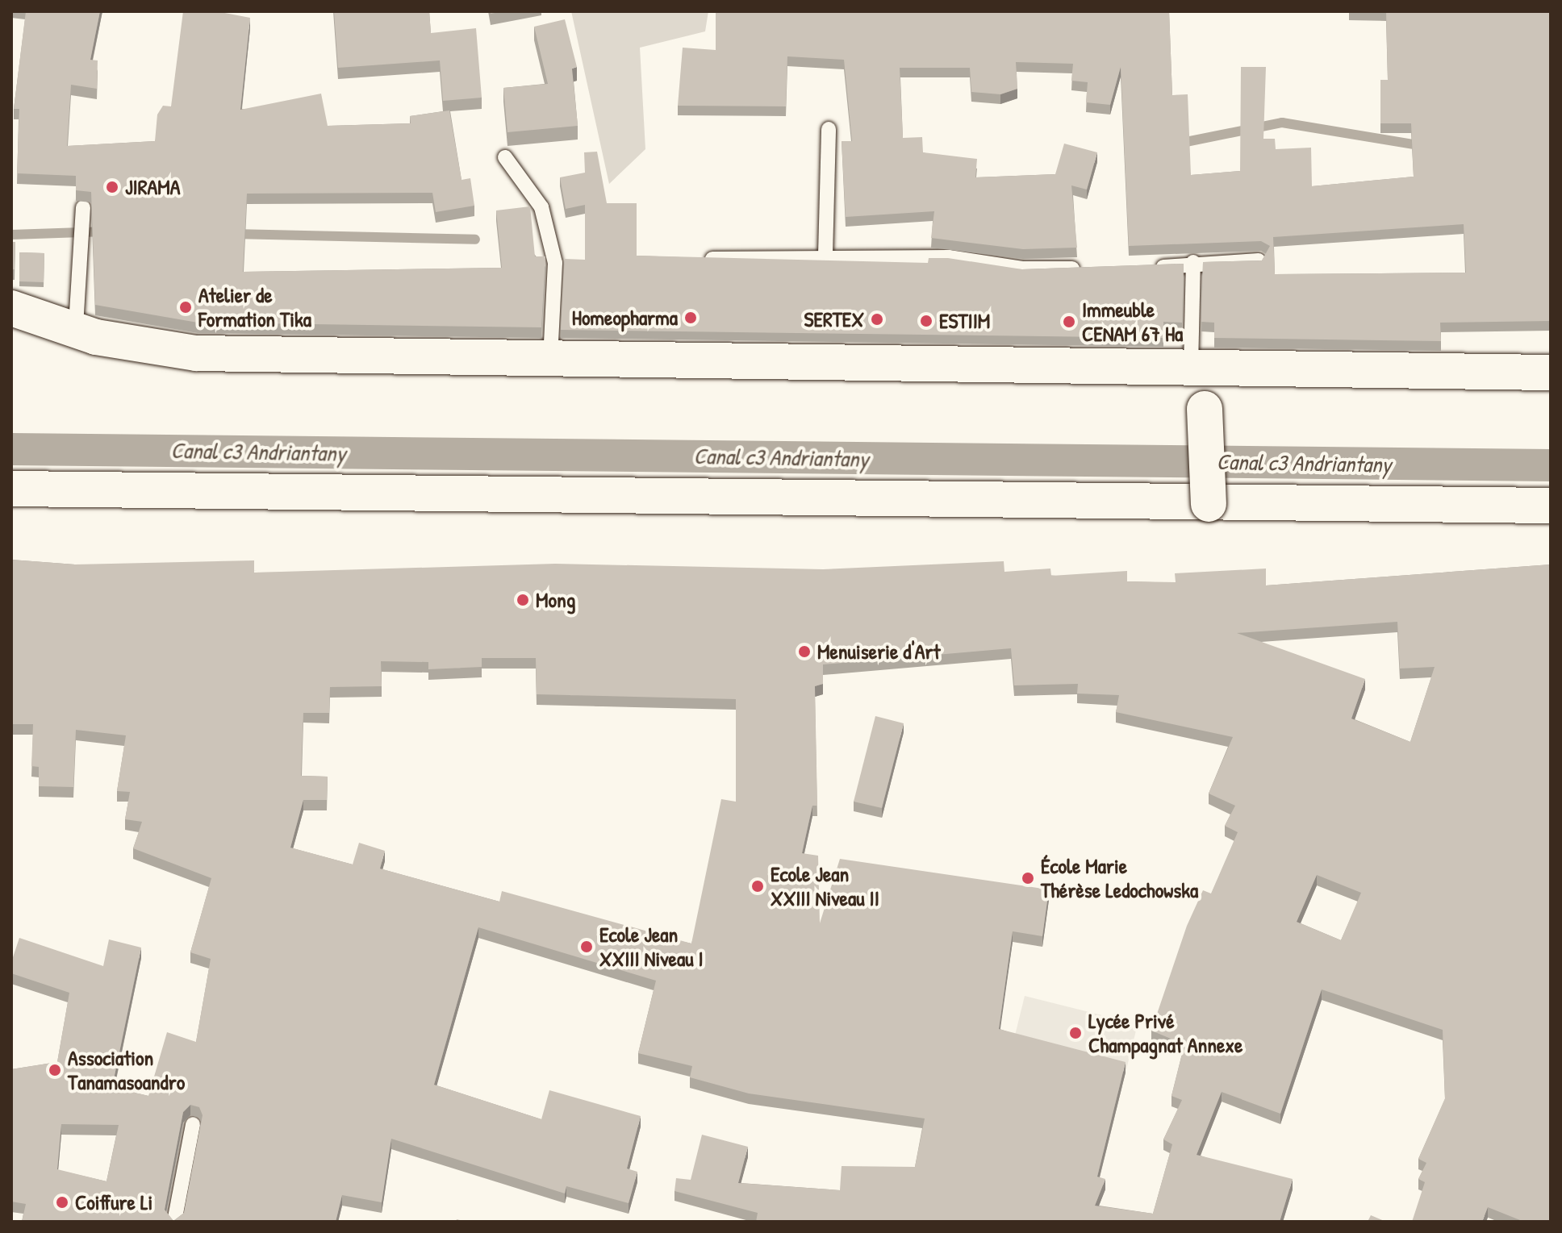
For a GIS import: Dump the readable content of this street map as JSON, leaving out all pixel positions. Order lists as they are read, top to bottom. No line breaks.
{"water":["Canal c3 Andriantany"],"places":["JIRAMA","Atelier de Formation Tika","Homeopharma","SERTEX","ESTIIM","Immeuble CENAM 67 Ha","Mong","Menuiserie d'Art","École Marie Thérèse Ledochowska","Ecole Jean XXIII Niveau II","Ecole Jean XXIII Niveau I","Lycée Privé Champagnat Annexe","Association Tanamasoandro","Coiffure Li"]}
